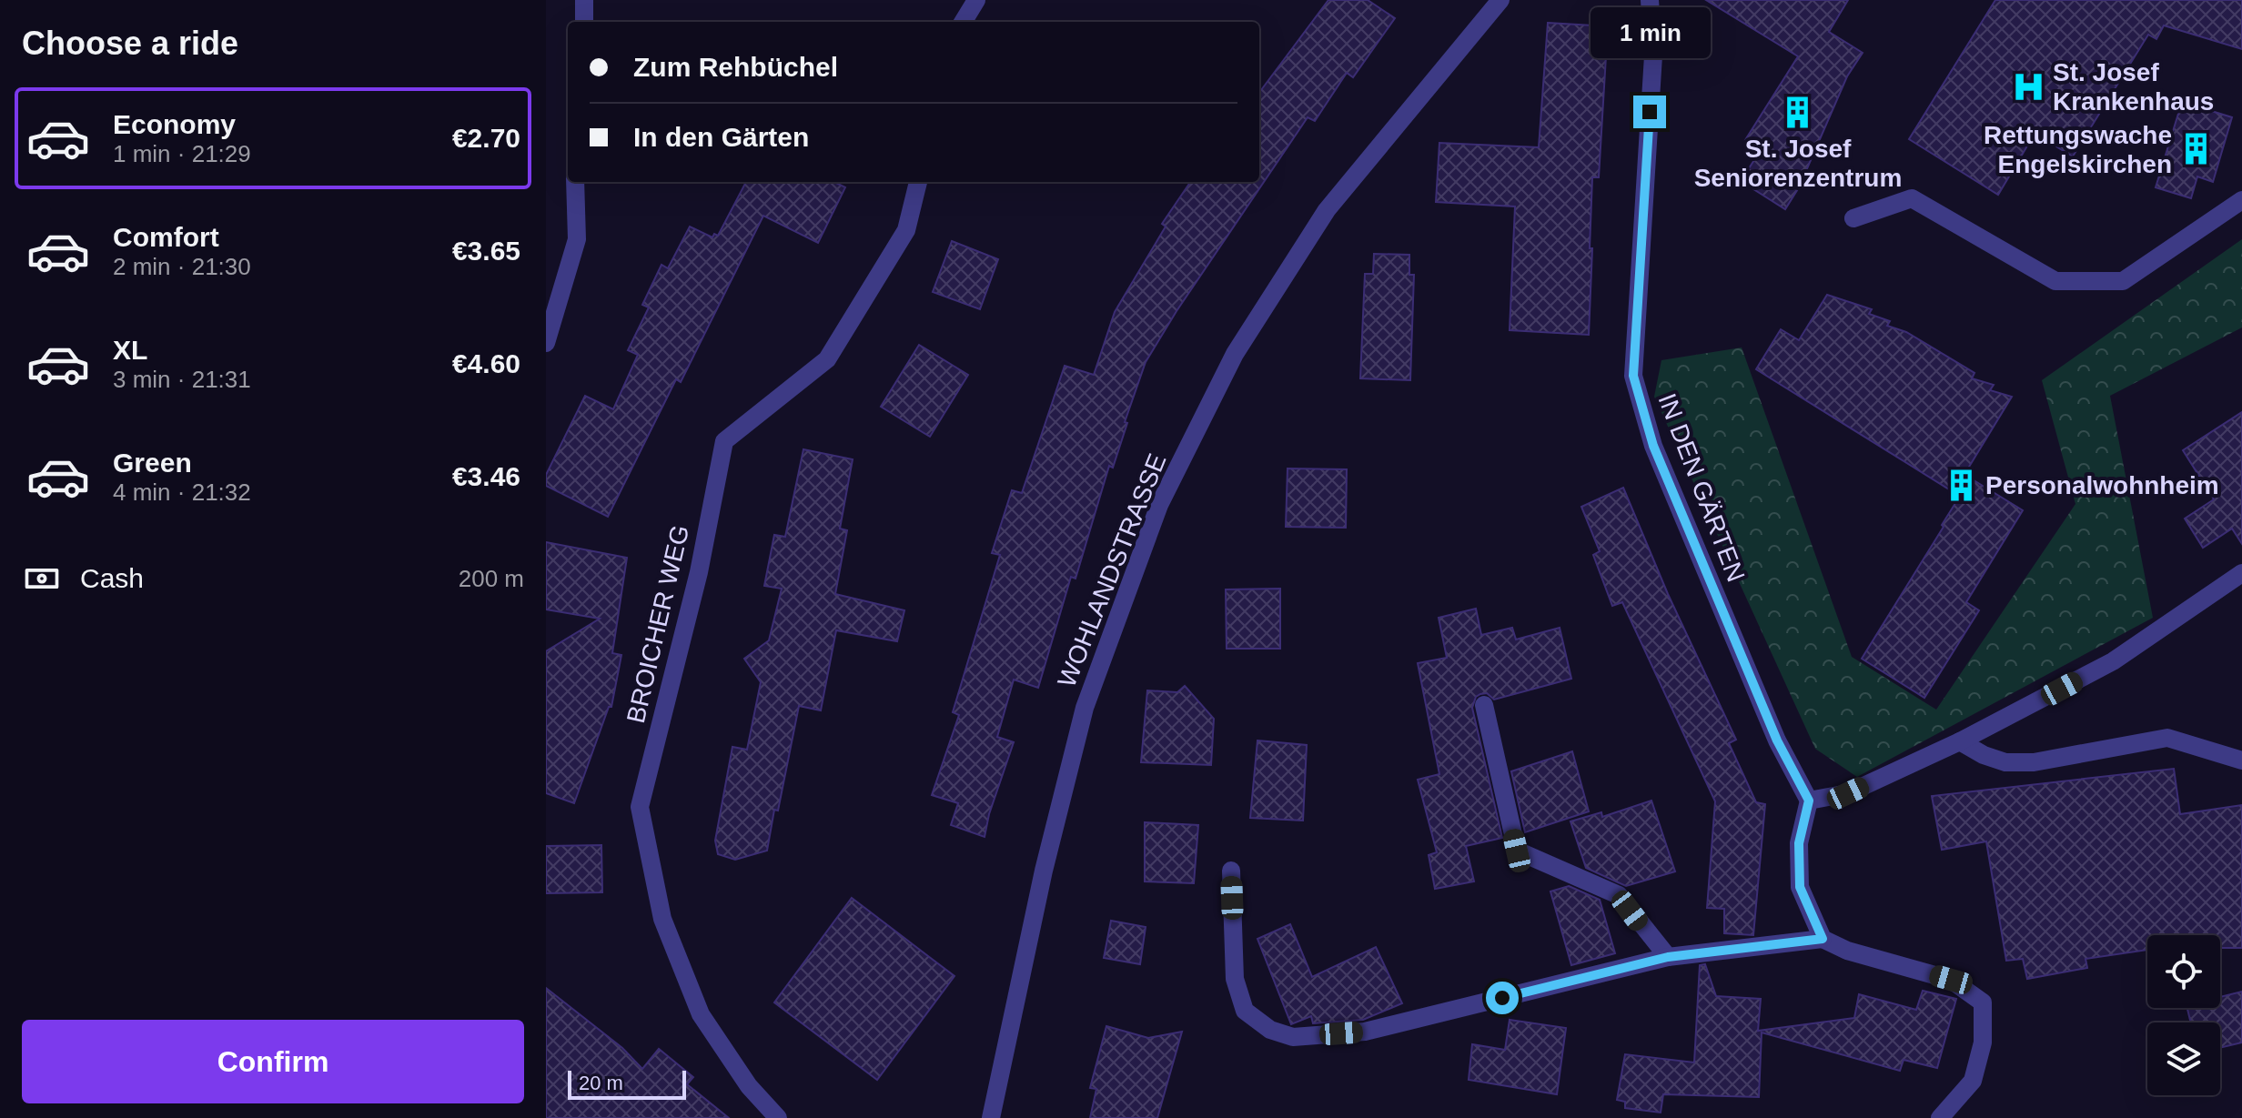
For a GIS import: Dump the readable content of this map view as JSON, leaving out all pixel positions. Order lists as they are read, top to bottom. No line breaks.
{"streets":{"street":["IN DEN GÄRTEN","WOHLANDSTRASSE","BROICHER WEG"]},"places":{"hospital":["St. Josef Krankenhaus"],"building":["St. Josef Seniorenzentrum","Rettungswache Engelskirchen","Personalwohnheim"]},"scale_bar":"20 m","page":{"heading":"Choose a ride","bubble":"1 min","banner":["Zum Rehbüchel","In den Gärten"],"list":[{"name":"Economy","note":"1 min · 21:29","value":"€2.70"},{"name":"Comfort","note":"2 min · 21:30","value":"€3.65"},{"name":"XL","note":"3 min · 21:31","value":"€4.60"},{"name":"Green","note":"4 min · 21:32","value":"€3.46"}],"pay":["Cash","200 m"],"buttons":"Confirm","scale":"20 m"}}
